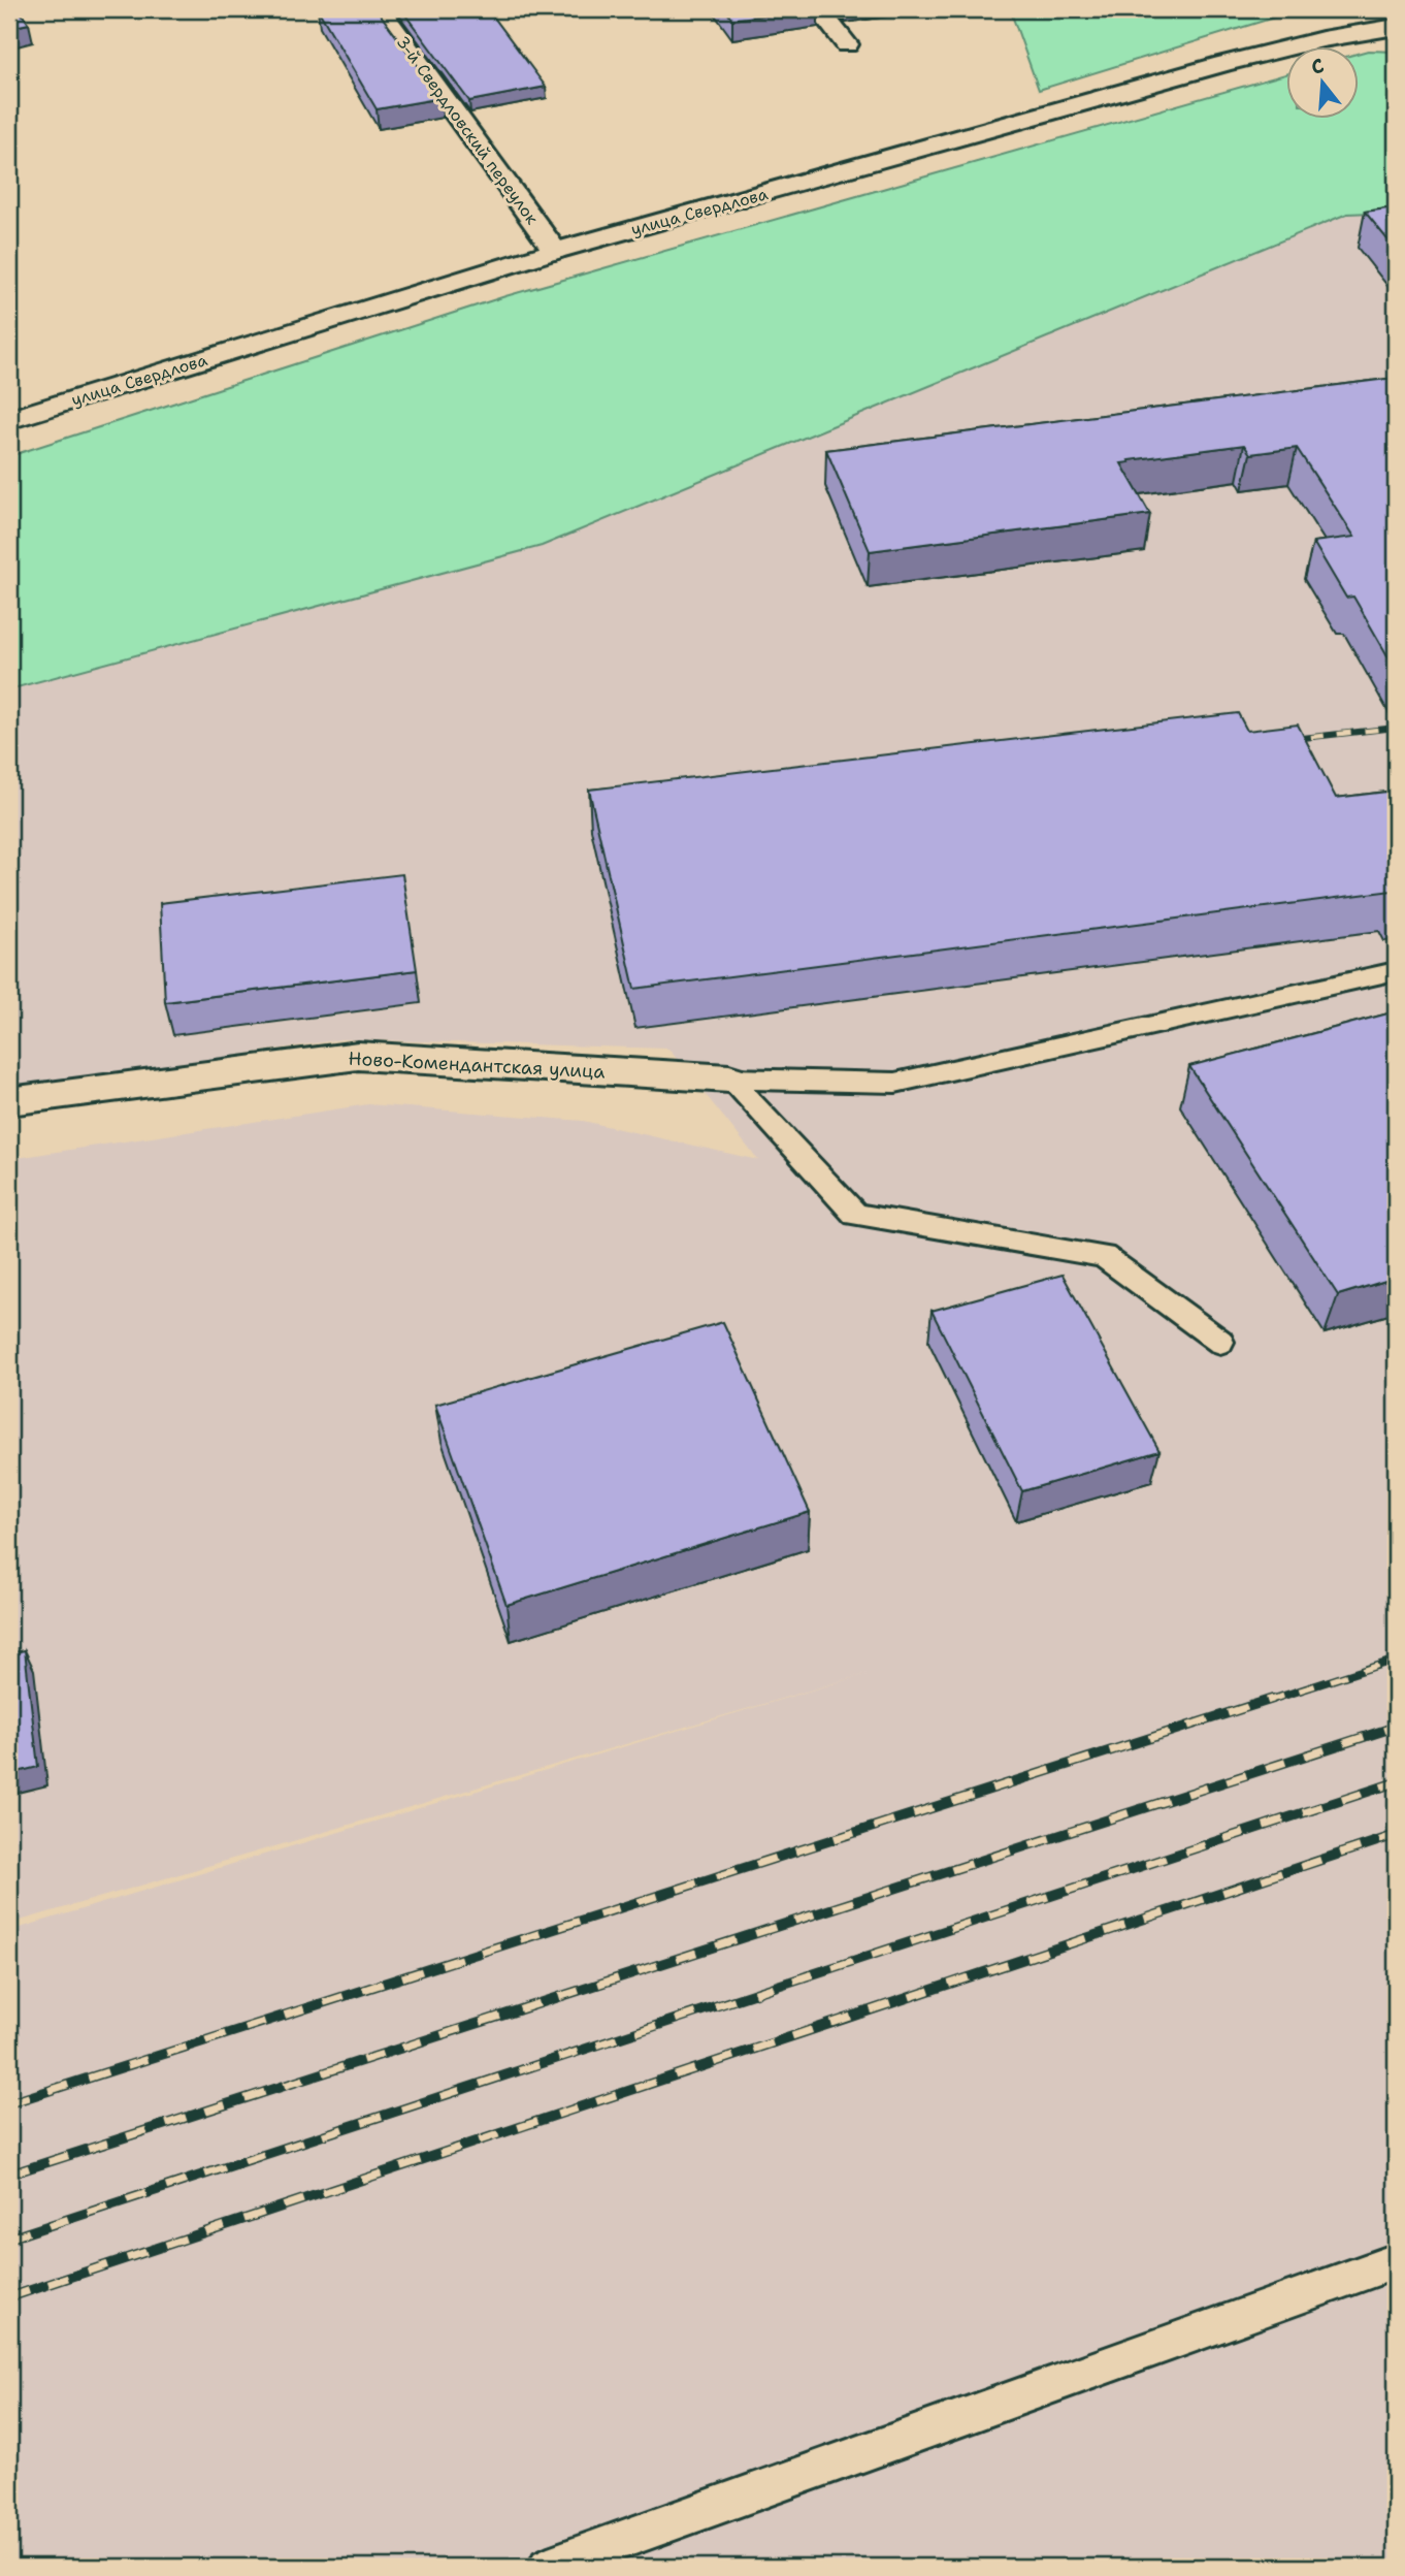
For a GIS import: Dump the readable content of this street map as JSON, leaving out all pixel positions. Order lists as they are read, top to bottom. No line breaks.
{"streets":{"main road":["3-й Свердловский переулок","улица Свердлова","Ново-Комендантская улица"]},"crossings":[["3-й Свердловский переулок","улица Свердлова"]],"north":"top"}
